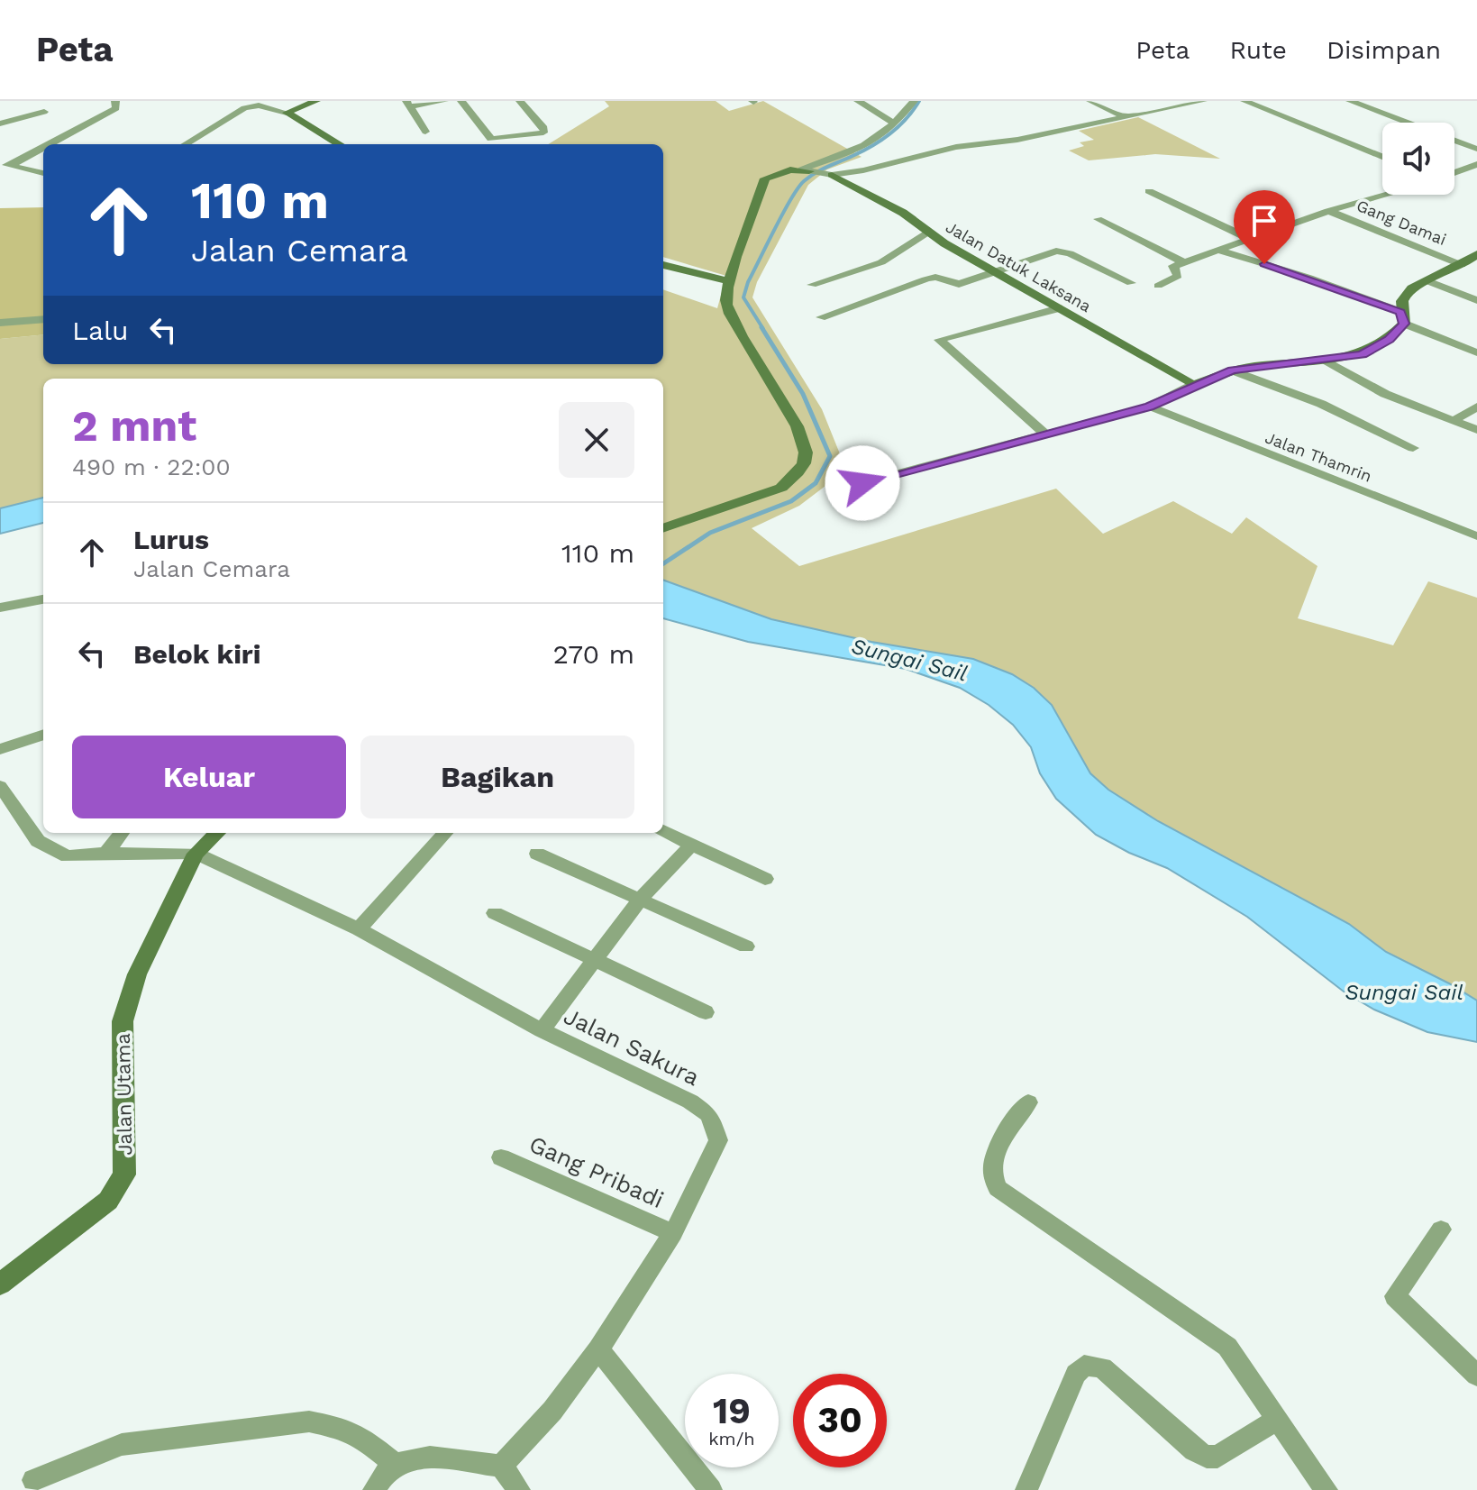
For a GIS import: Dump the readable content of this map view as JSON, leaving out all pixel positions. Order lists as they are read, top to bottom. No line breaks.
{"streets":{"street":["Gang Damai","Jalan Datuk Laksana","Jalan Thamrin","Jalan Sakura","Jalan Utama","Gang Pribadi"]},"crossings":[["Jalan Sakura","Jalan Utama"],["Jalan Sakura","Gang Pribadi"]],"water":["Sungai Sail"],"page":{"header":"Peta","nav":["Peta","Rute","Disimpan"],"turn":["110 m","Jalan Cemara"],"then":"Lalu","heading":["2 mnt","490 m · 22:00"],"list":[{"name":"Lurus","note":"Jalan Cemara","value":"110 m"},{"name":"Belok kiri","value":"270 m"}],"buttons":["Keluar","Bagikan"],"speed":"19 km/h","limit":"30"}}
